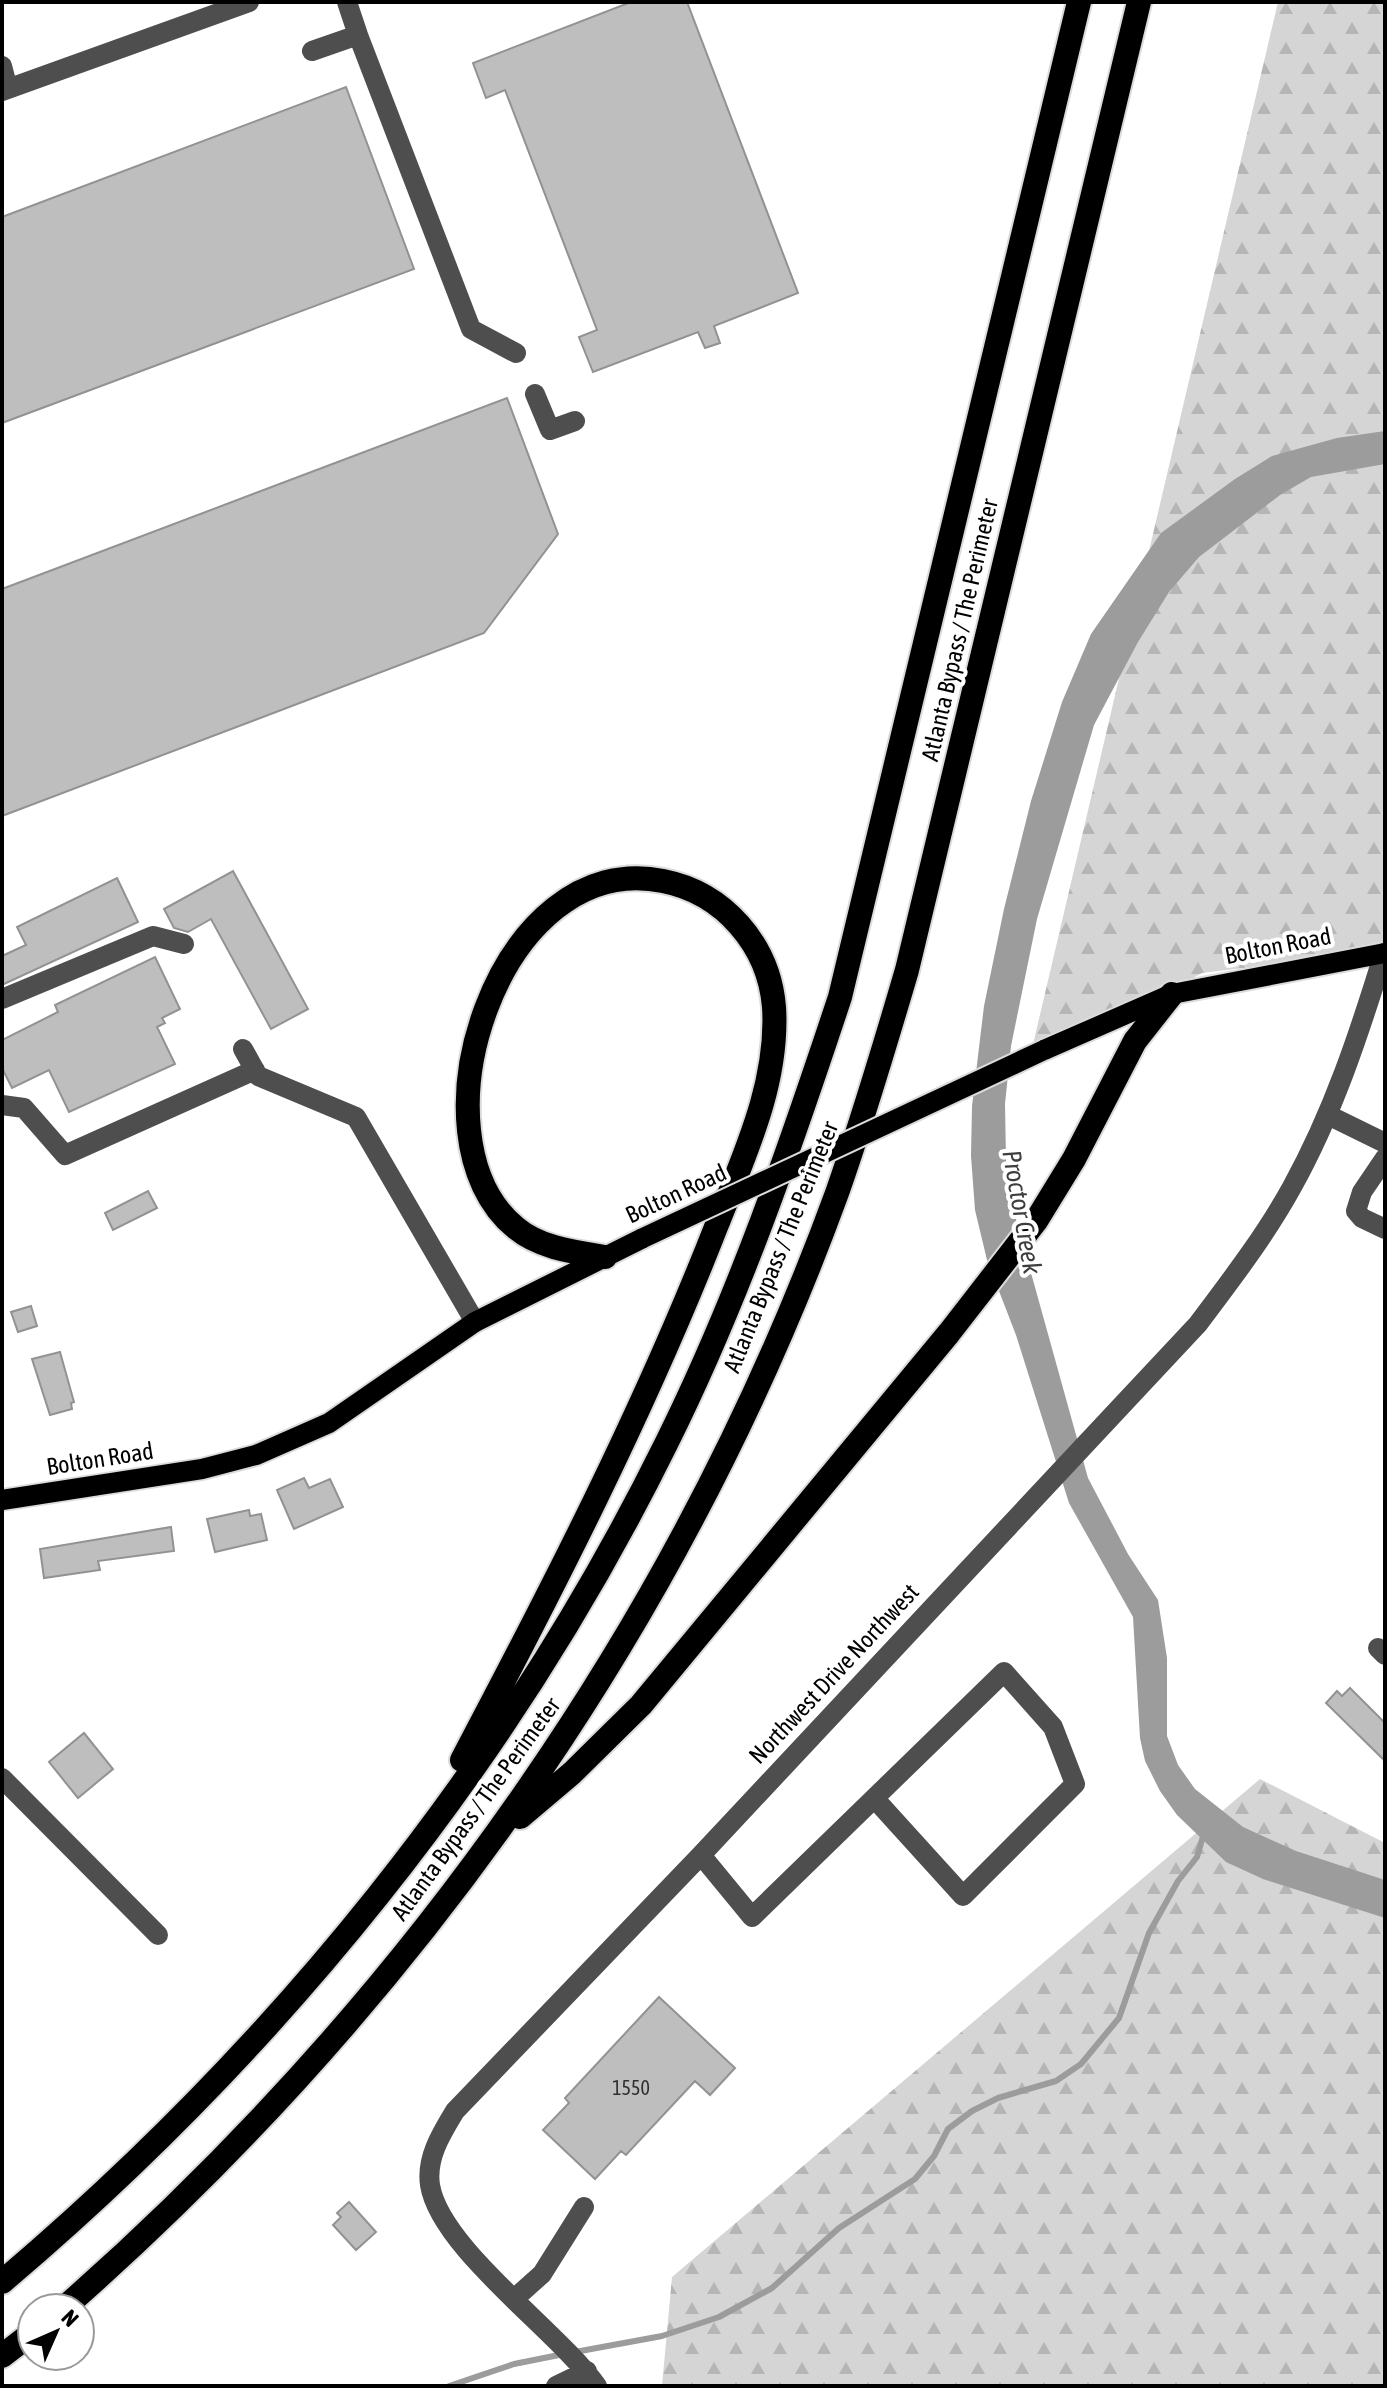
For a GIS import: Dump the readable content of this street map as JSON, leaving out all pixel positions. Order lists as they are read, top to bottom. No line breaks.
{"streets":{"highway":["Atlanta Bypass / The Perimeter"],"main road":["Bolton Road"],"street":["Northwest Drive Northwest"]},"crossings":[["Bolton Road","Northwest Drive Northwest"]],"water":["Proctor Creek"],"house_numbers":["1550"],"north":"top right"}
